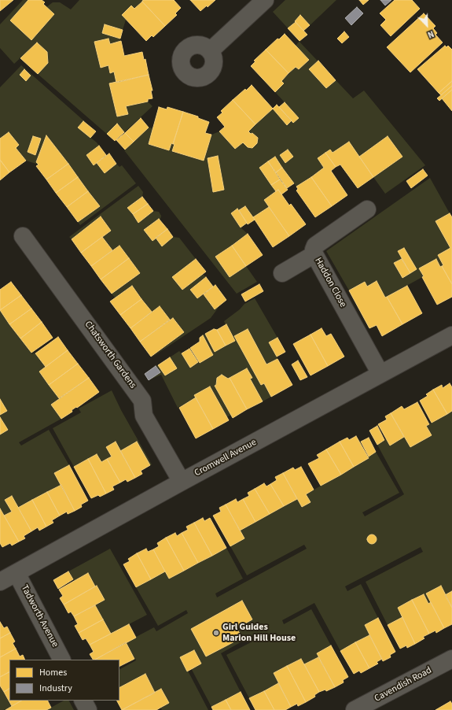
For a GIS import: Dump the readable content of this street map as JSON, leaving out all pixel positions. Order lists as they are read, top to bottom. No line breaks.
{"streets":{"street":["Haddon Close","Chatsworth Gardens","Cromwell Avenue","Tadworth Avenue","Cavendish Road"]},"crossings":[["Haddon Close","Cromwell Avenue"],["Chatsworth Gardens","Cromwell Avenue"],["Cromwell Avenue","Tadworth Avenue"]],"places":["Girl Guides Marion Hill House"],"legend":["Homes","Industry"],"north":"bottom right"}
